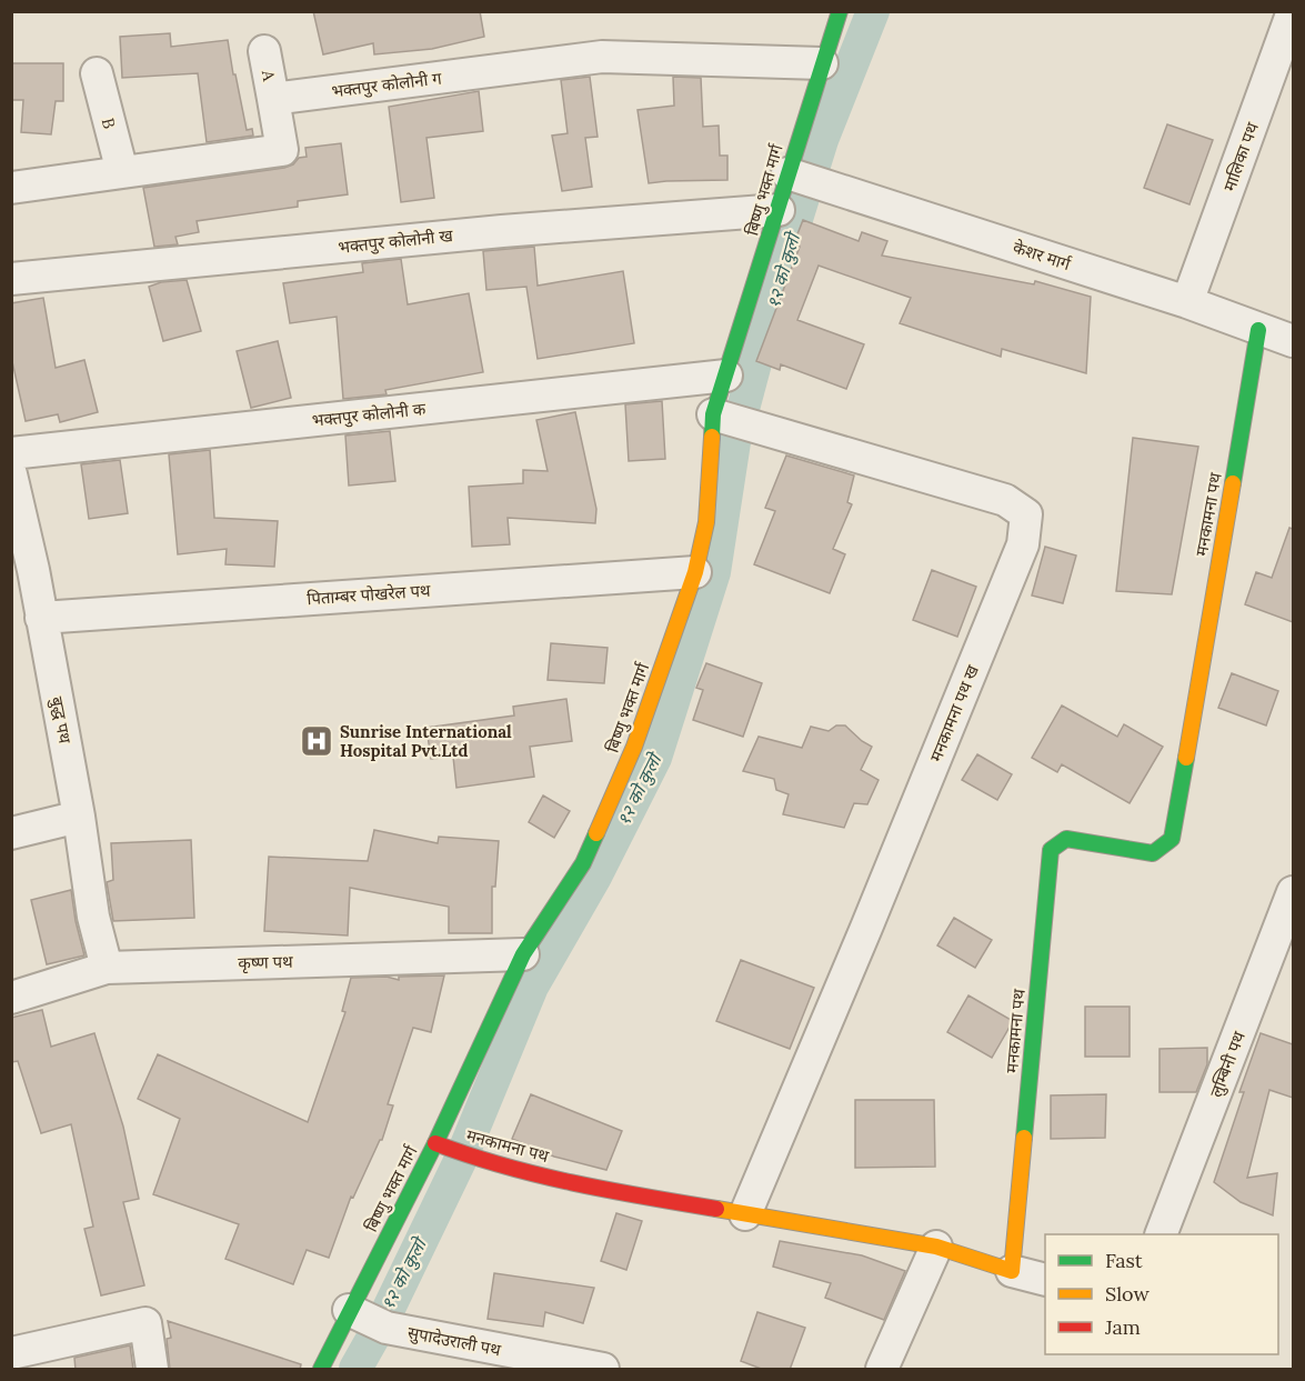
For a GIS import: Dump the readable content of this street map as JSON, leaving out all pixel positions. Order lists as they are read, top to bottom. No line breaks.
{"streets":{"street":["A","भक्तपुर कोलोनी ग","B","मालिका पथ","बिष्णु भक्त मार्ग","भक्तपुर कोलोनी ख","केशर मार्ग","भक्तपुर कोलोनी क","मनकामना पथ","पिताम्बर पोखरेल पथ","मनकामना पथ ख","बुद्ध पथ","कृष्ण पथ","लुम्बिनी पथ","सुपादेउराली पथ"]},"crossings":[["A","भक्तपुर कोलोनी ग"],["भक्तपुर कोलोनी ग","बिष्णु भक्त मार्ग"],["मालिका पथ","केशर मार्ग"],["बिष्णु भक्त मार्ग","भक्तपुर कोलोनी ख"],["बिष्णु भक्त मार्ग","केशर मार्ग"],["बिष्णु भक्त मार्ग","भक्तपुर कोलोनी क"],["बिष्णु भक्त मार्ग","मनकामना पथ"],["बिष्णु भक्त मार्ग","पिताम्बर पोखरेल पथ"],["बिष्णु भक्त मार्ग","मनकामना पथ ख"],["बिष्णु भक्त मार्ग","कृष्ण पथ"],["बिष्णु भक्त मार्ग","सुपादेउराली पथ"],["केशर मार्ग","मनकामना पथ"],["मनकामना पथ","मनकामना पथ ख"],["पिताम्बर पोखरेल पथ","बुद्ध पथ"],["बुद्ध पथ","कृष्ण पथ"]],"water":["१२ को कुलो"],"places":{"hospital":["Sunrise International Hospital Pvt.Ltd"]},"legend":["Fast","Slow","Jam"]}
